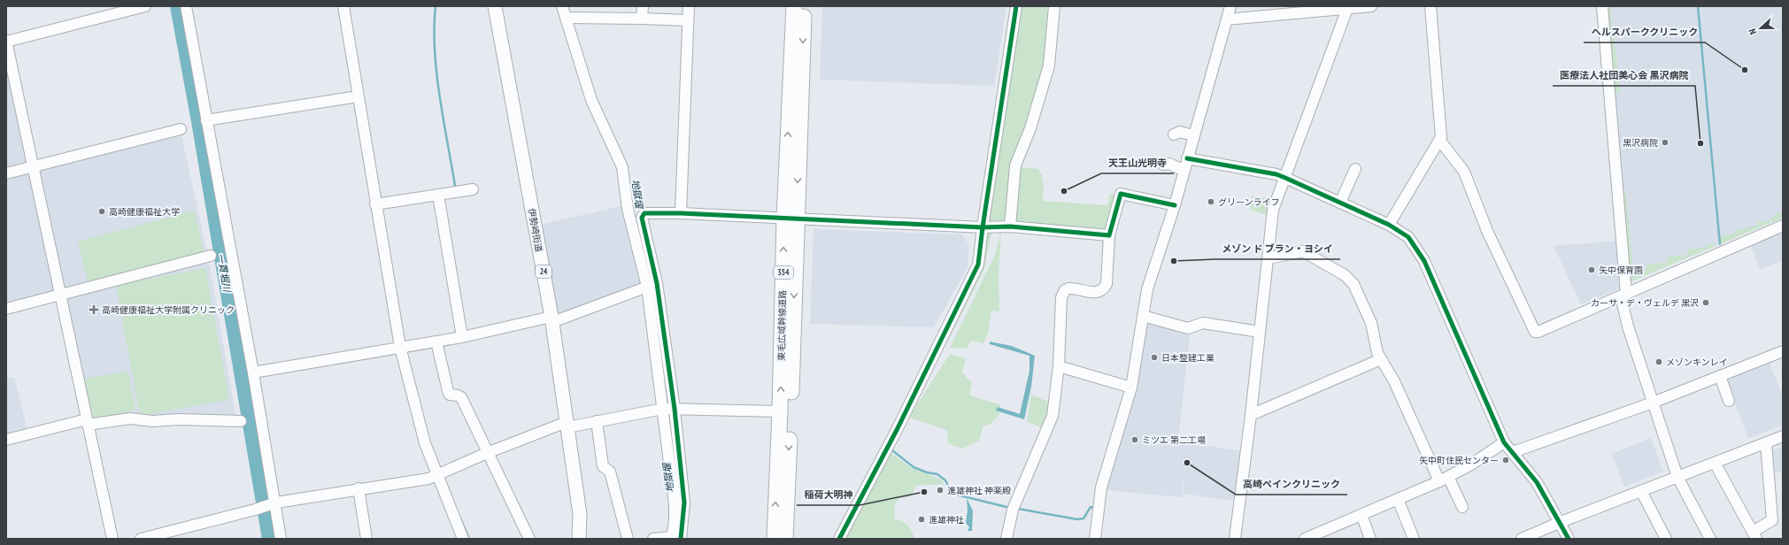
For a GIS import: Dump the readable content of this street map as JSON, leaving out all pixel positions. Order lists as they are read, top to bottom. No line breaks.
{"streets":{"highway":["354","東毛広域幹線道路"],"main road":["伊勢崎街道","24"]},"water":["地獄堰","一貫堀川"],"places":{"other":["ヘルスパーククリニック","黒沢病院","医療法人社団美心会 黒沢病院","天王山光明寺","グリーンライフ","高崎健康福祉大学","メゾン ド ブラン・ヨシイ","矢中保育園","カーサ・デ・ヴェルデ 黒沢","日本整建工業","メゾンキンレイ","ミツエ 第二工場","矢中町住民センター","高崎ペインクリニック","進雄神社 神楽殿","稲荷大明神","進雄神社"],"health":["高崎健康福祉大学附属クリニック"]},"north":"left"}
